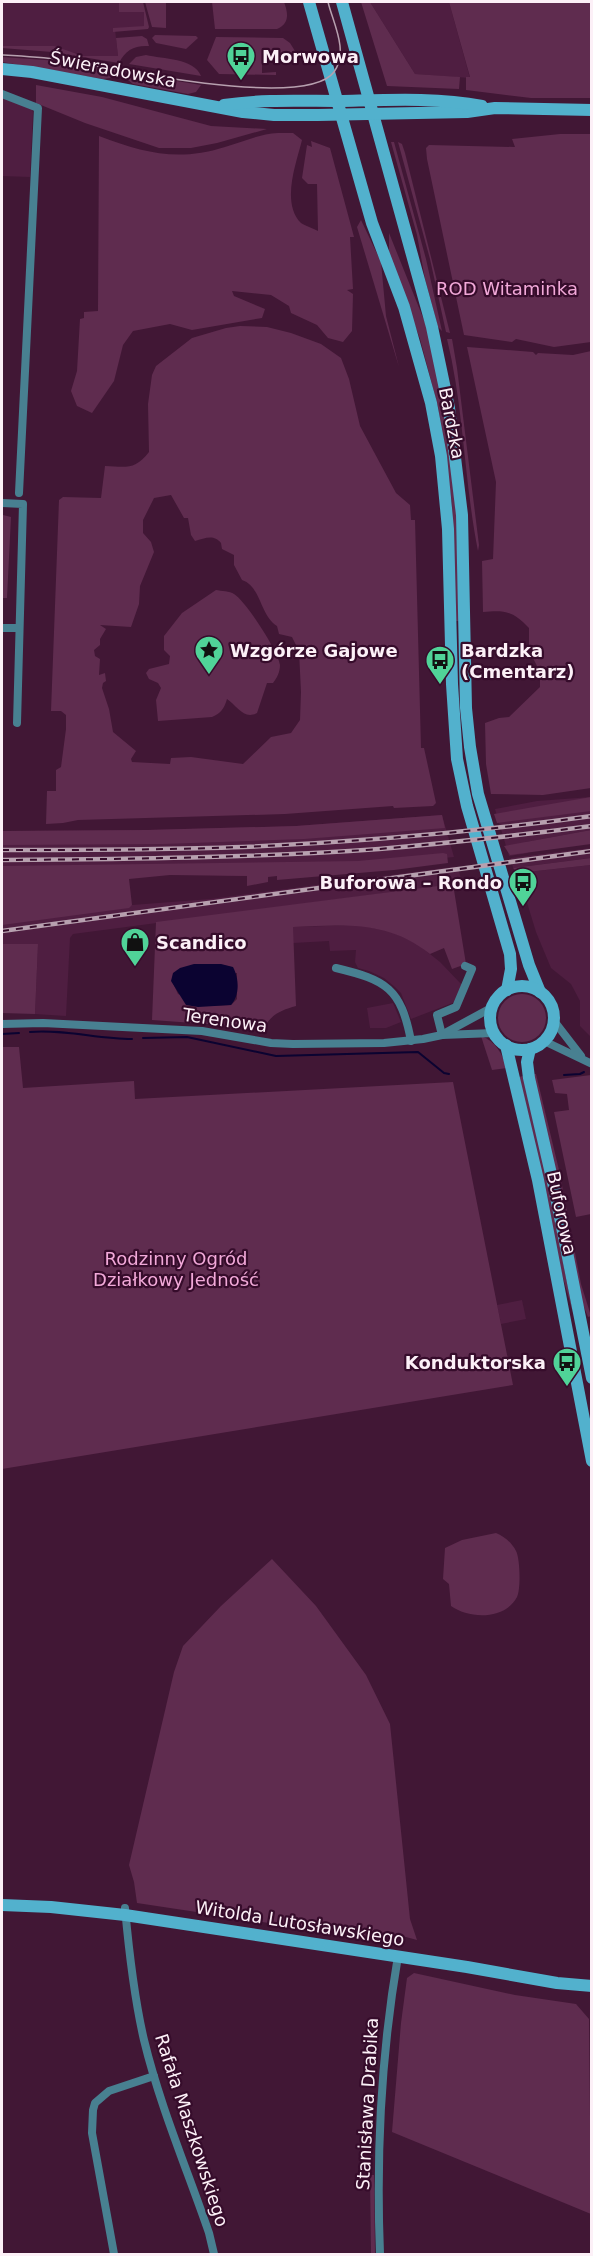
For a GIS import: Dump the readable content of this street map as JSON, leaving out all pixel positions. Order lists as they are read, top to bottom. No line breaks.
{"streets":{"main road":["Świeradowska","Bardzka","Buforowa","Witolda Lutosławskiego"],"street":["Terenowa","Stanisława Drabika","Rafała Maszkowskiego"]},"crossings":[["Świeradowska","Bardzka"],["Bardzka","Terenowa"],["Bardzka","Buforowa"],["Terenowa","Buforowa"],["Witolda Lutosławskiego","Stanisława Drabika"],["Witolda Lutosławskiego","Rafała Maszkowskiego"]],"parks":["ROD Witaminka","Rodzinny Ogród Działkowy Jedność"],"places":{"bus stop":["Morwowa","Bardzka (Cmentarz)","Buforowa – Rondo","Konduktorska"],"place":["Wzgórze Gajowe"],"shop":["Scandico"]}}
